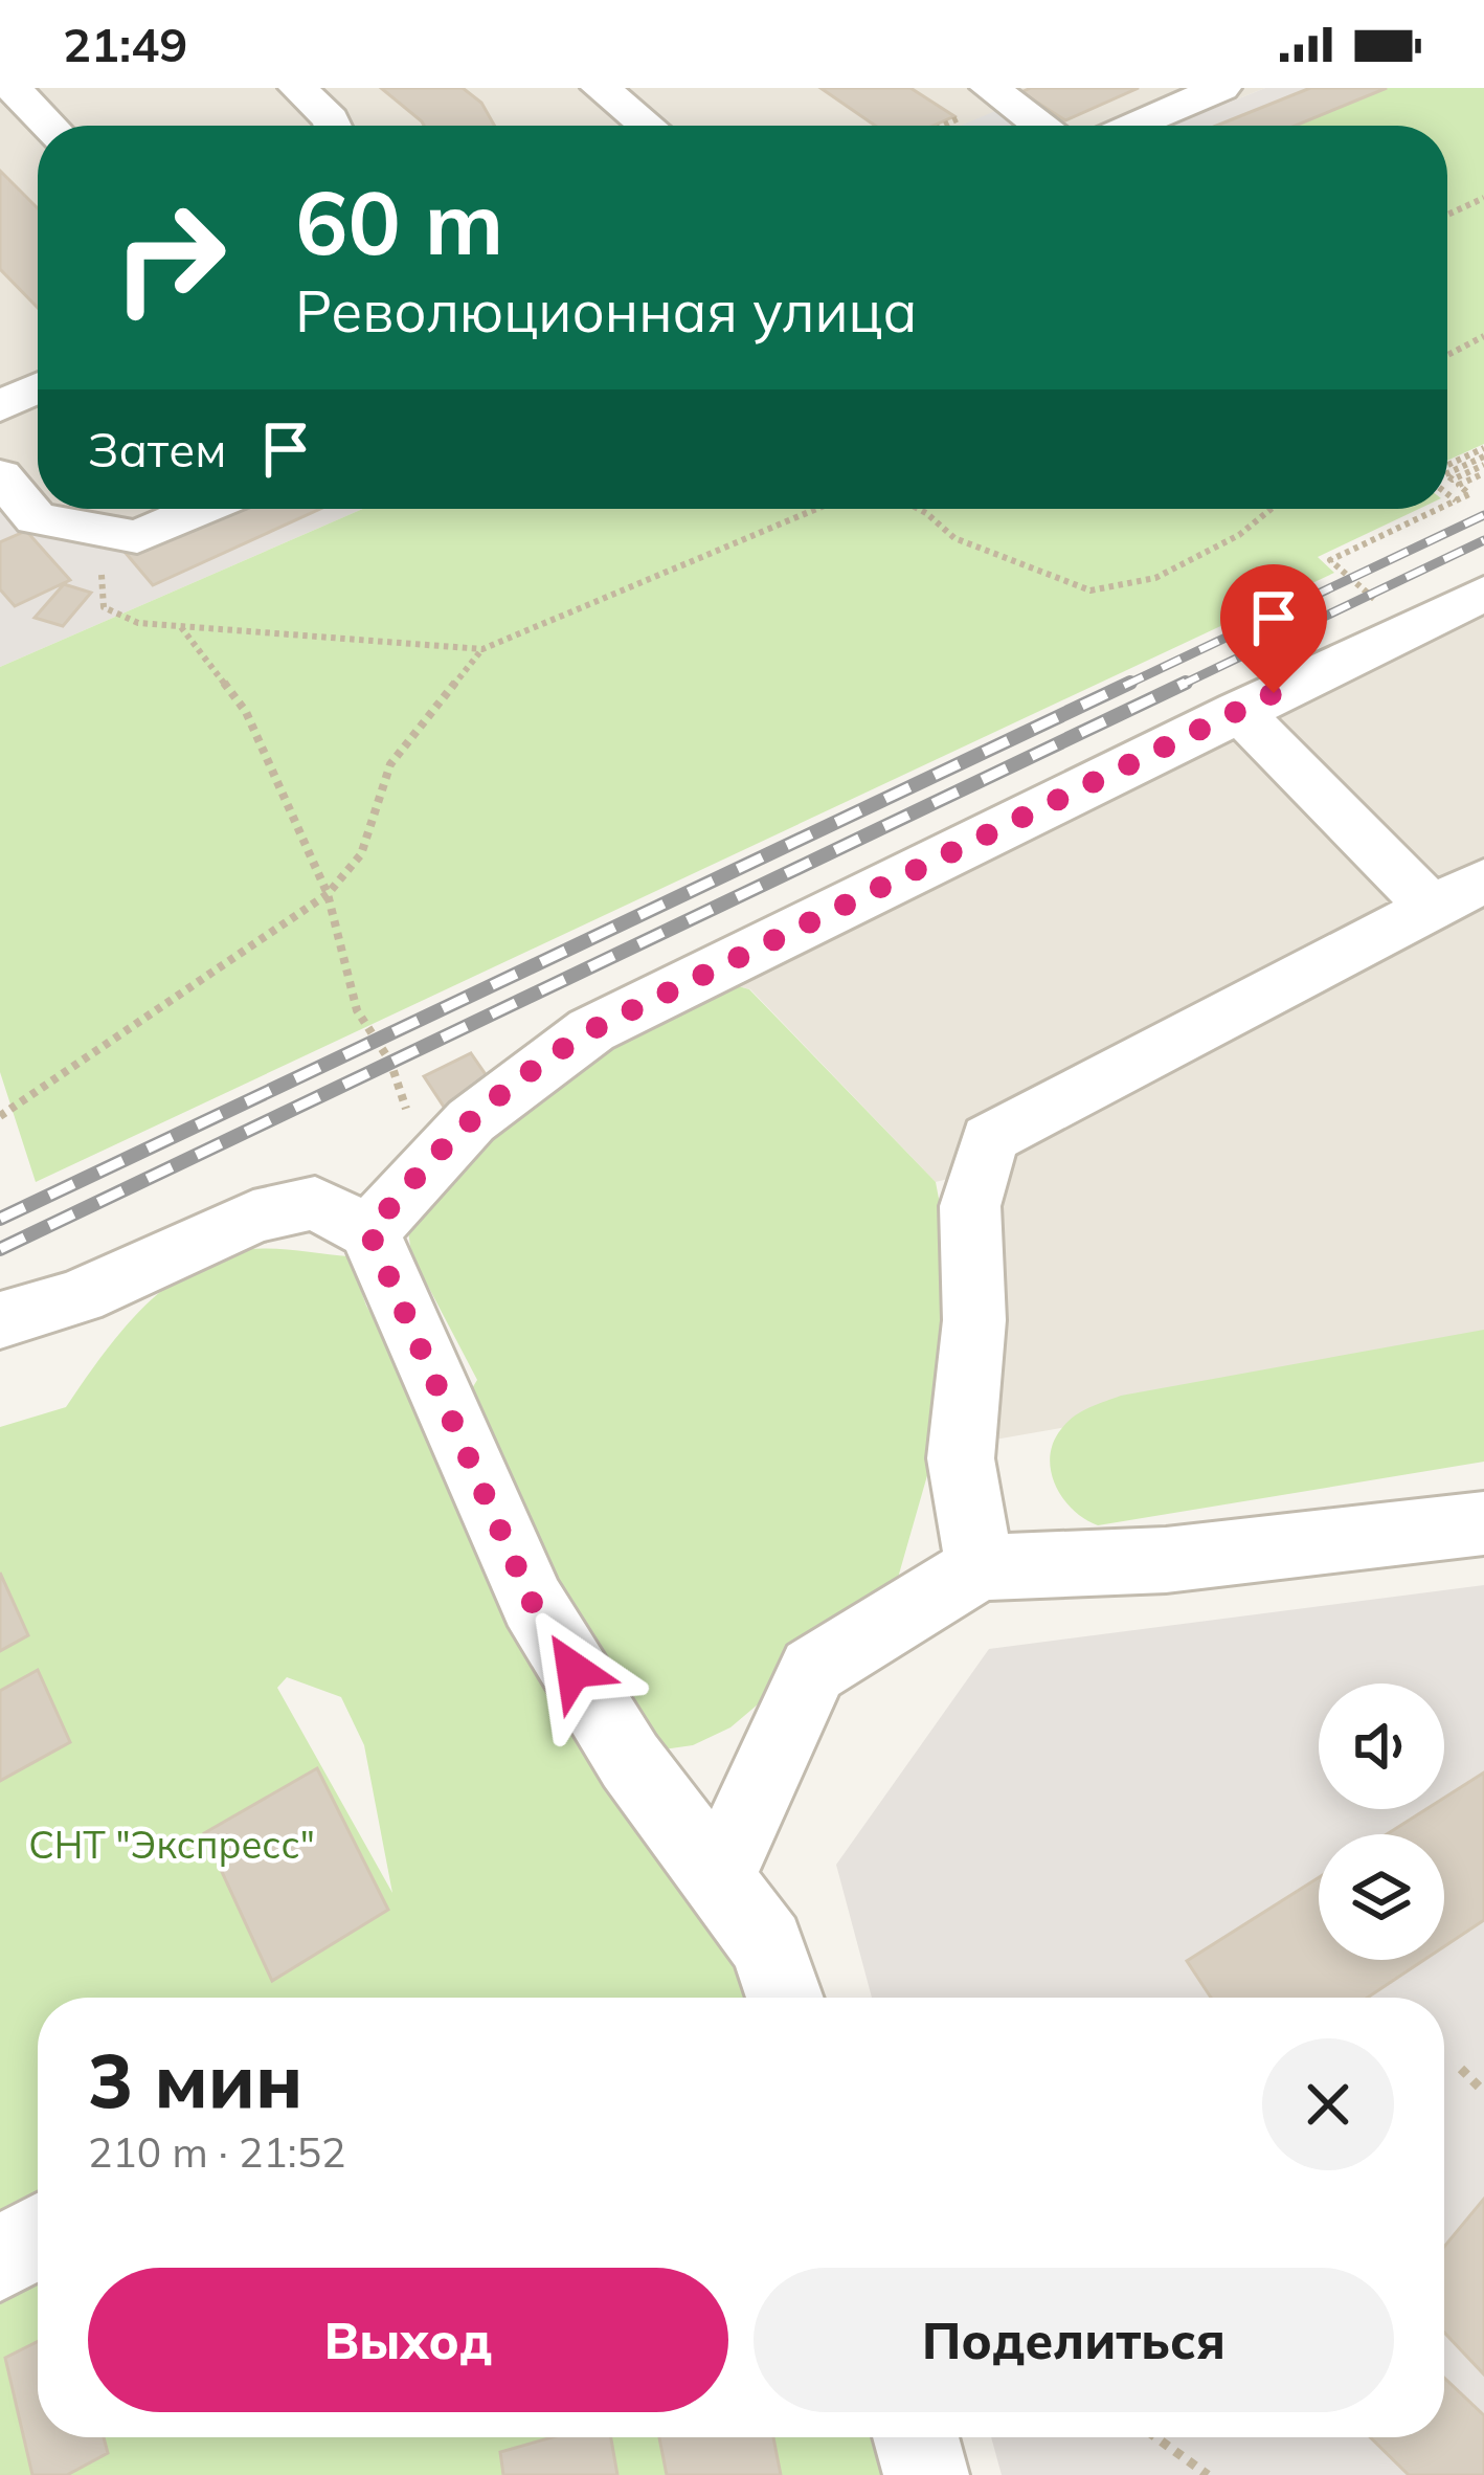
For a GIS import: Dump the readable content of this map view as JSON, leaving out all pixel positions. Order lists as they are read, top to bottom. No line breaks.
{"parks":["СНТ \"Экспресс\""],"page":{"status":"21:49","turn":["60 m","Революционная улица"],"then":"Затем","heading":["3 мин","210 m · 21:52"],"buttons":["Выход","Поделиться"]}}
